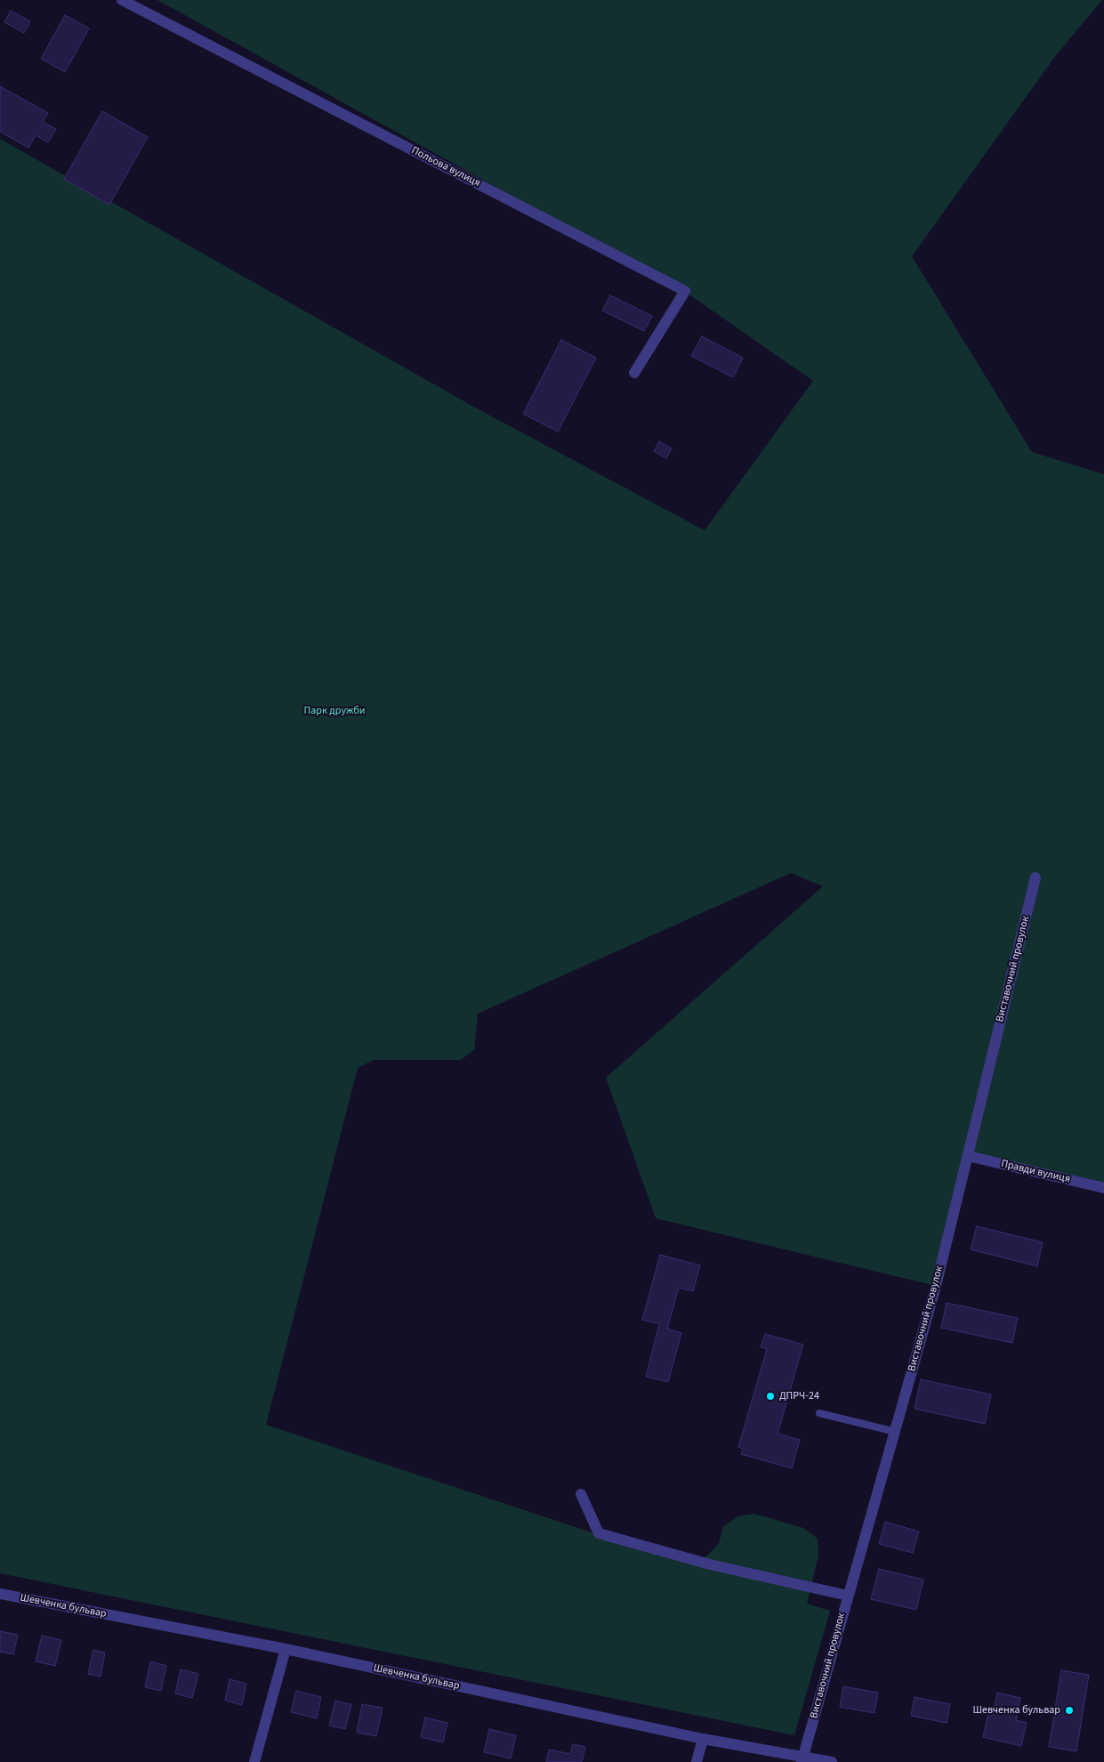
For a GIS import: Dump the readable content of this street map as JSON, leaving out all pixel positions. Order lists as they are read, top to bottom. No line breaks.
{"streets":{"street":["Польова вулиця","Виставочний провулок","Правди вулиця","Шевченка бульвар"]},"crossings":[["Виставочний провулок","Правди вулиця"],["Виставочний провулок","Шевченка бульвар"]],"parks":["Парк дружби"],"places":["ДПРЧ-24","Шевченка бульвар"]}
